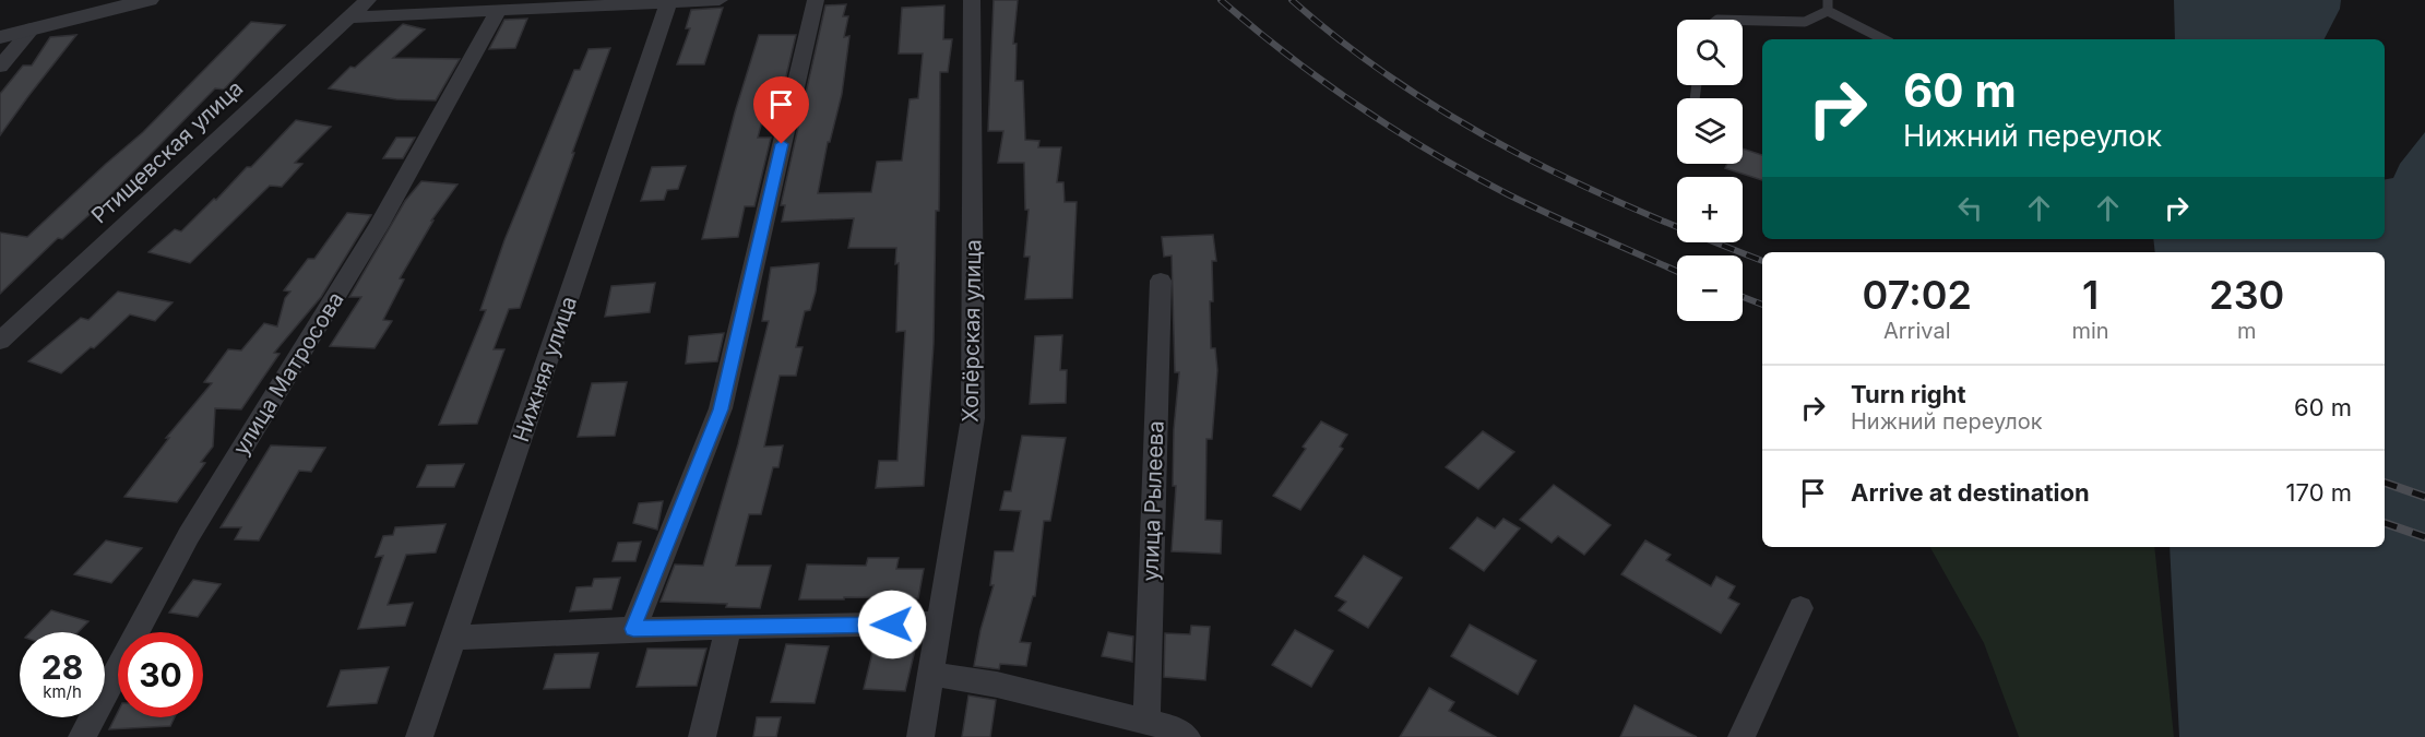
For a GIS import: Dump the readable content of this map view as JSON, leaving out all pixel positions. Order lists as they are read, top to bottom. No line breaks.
{"streets":{"street":["Ртищевская улица","Хопёрская улица","Нижняя улица","улица Матросова","улица Рылеева"]},"page":{"map_buttons":["+","−"],"turn":["60 m","Нижний переулок"],"eta":["07:02","Arrival","1","min","230","m"],"list":[{"name":"Turn right","note":"Нижний переулок","value":"60 m"},{"name":"Arrive at destination","value":"170 m"}],"speed":"28 km/h","limit":"30"}}
